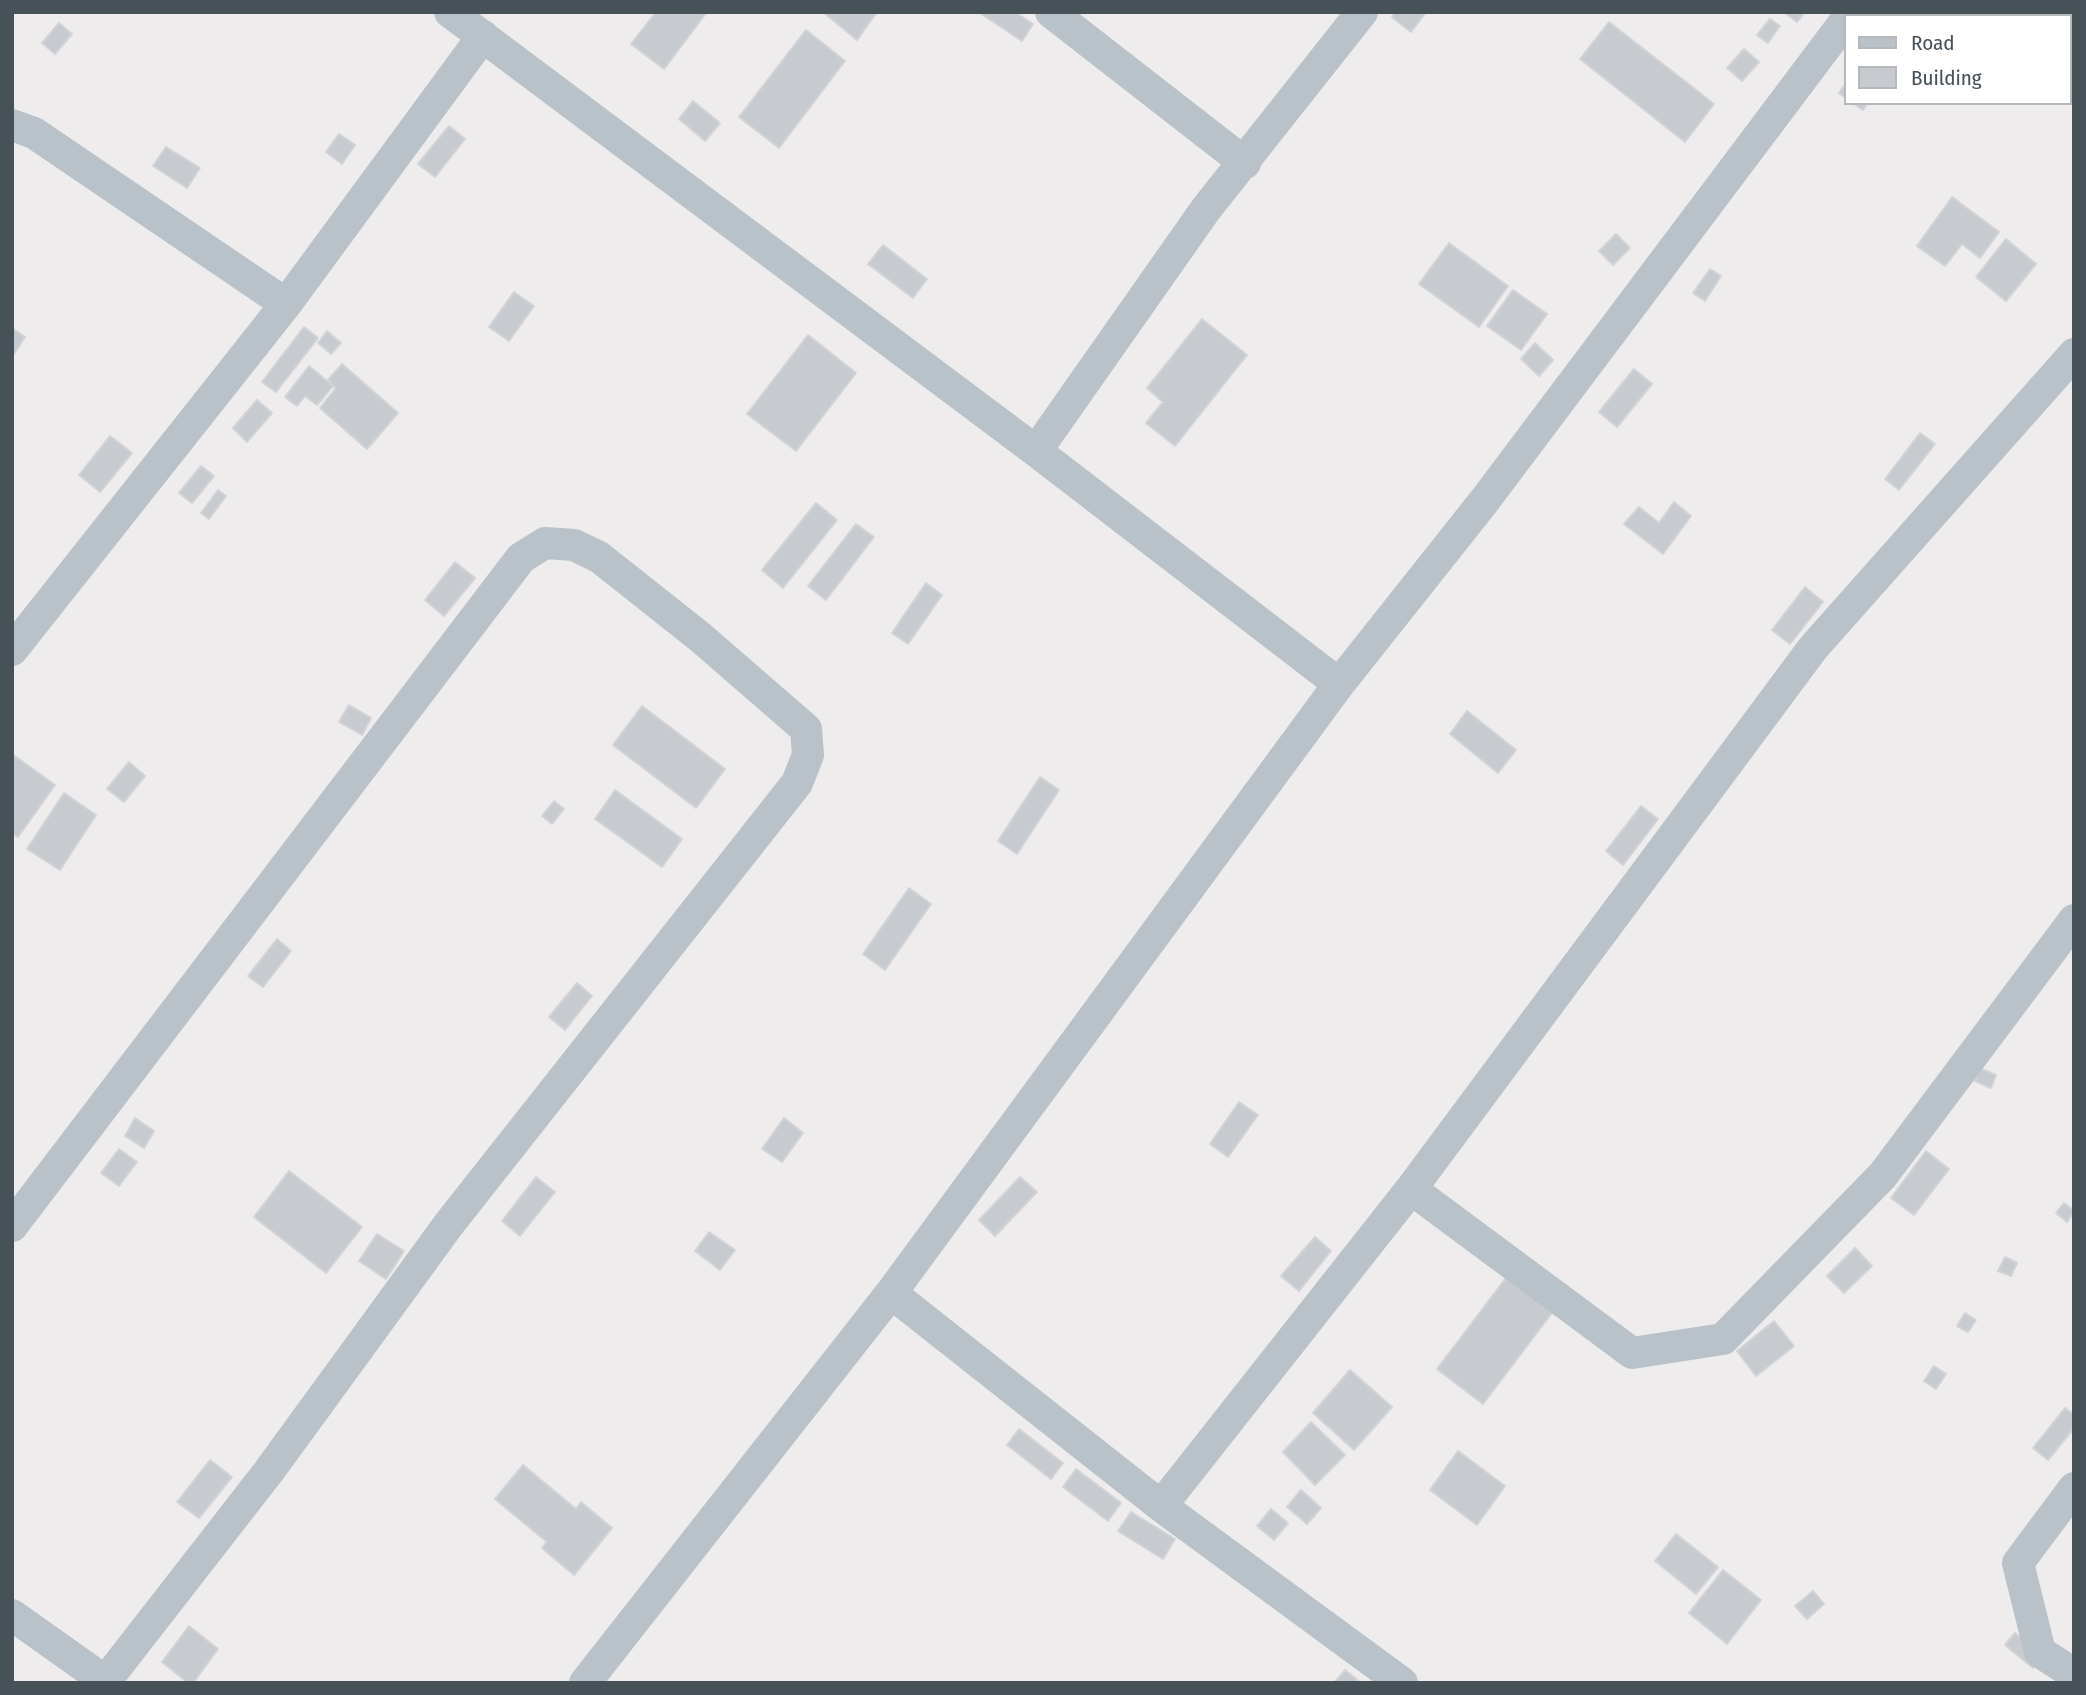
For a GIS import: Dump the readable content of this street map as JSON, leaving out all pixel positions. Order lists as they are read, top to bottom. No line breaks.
{"legend":["Road","Building"]}
